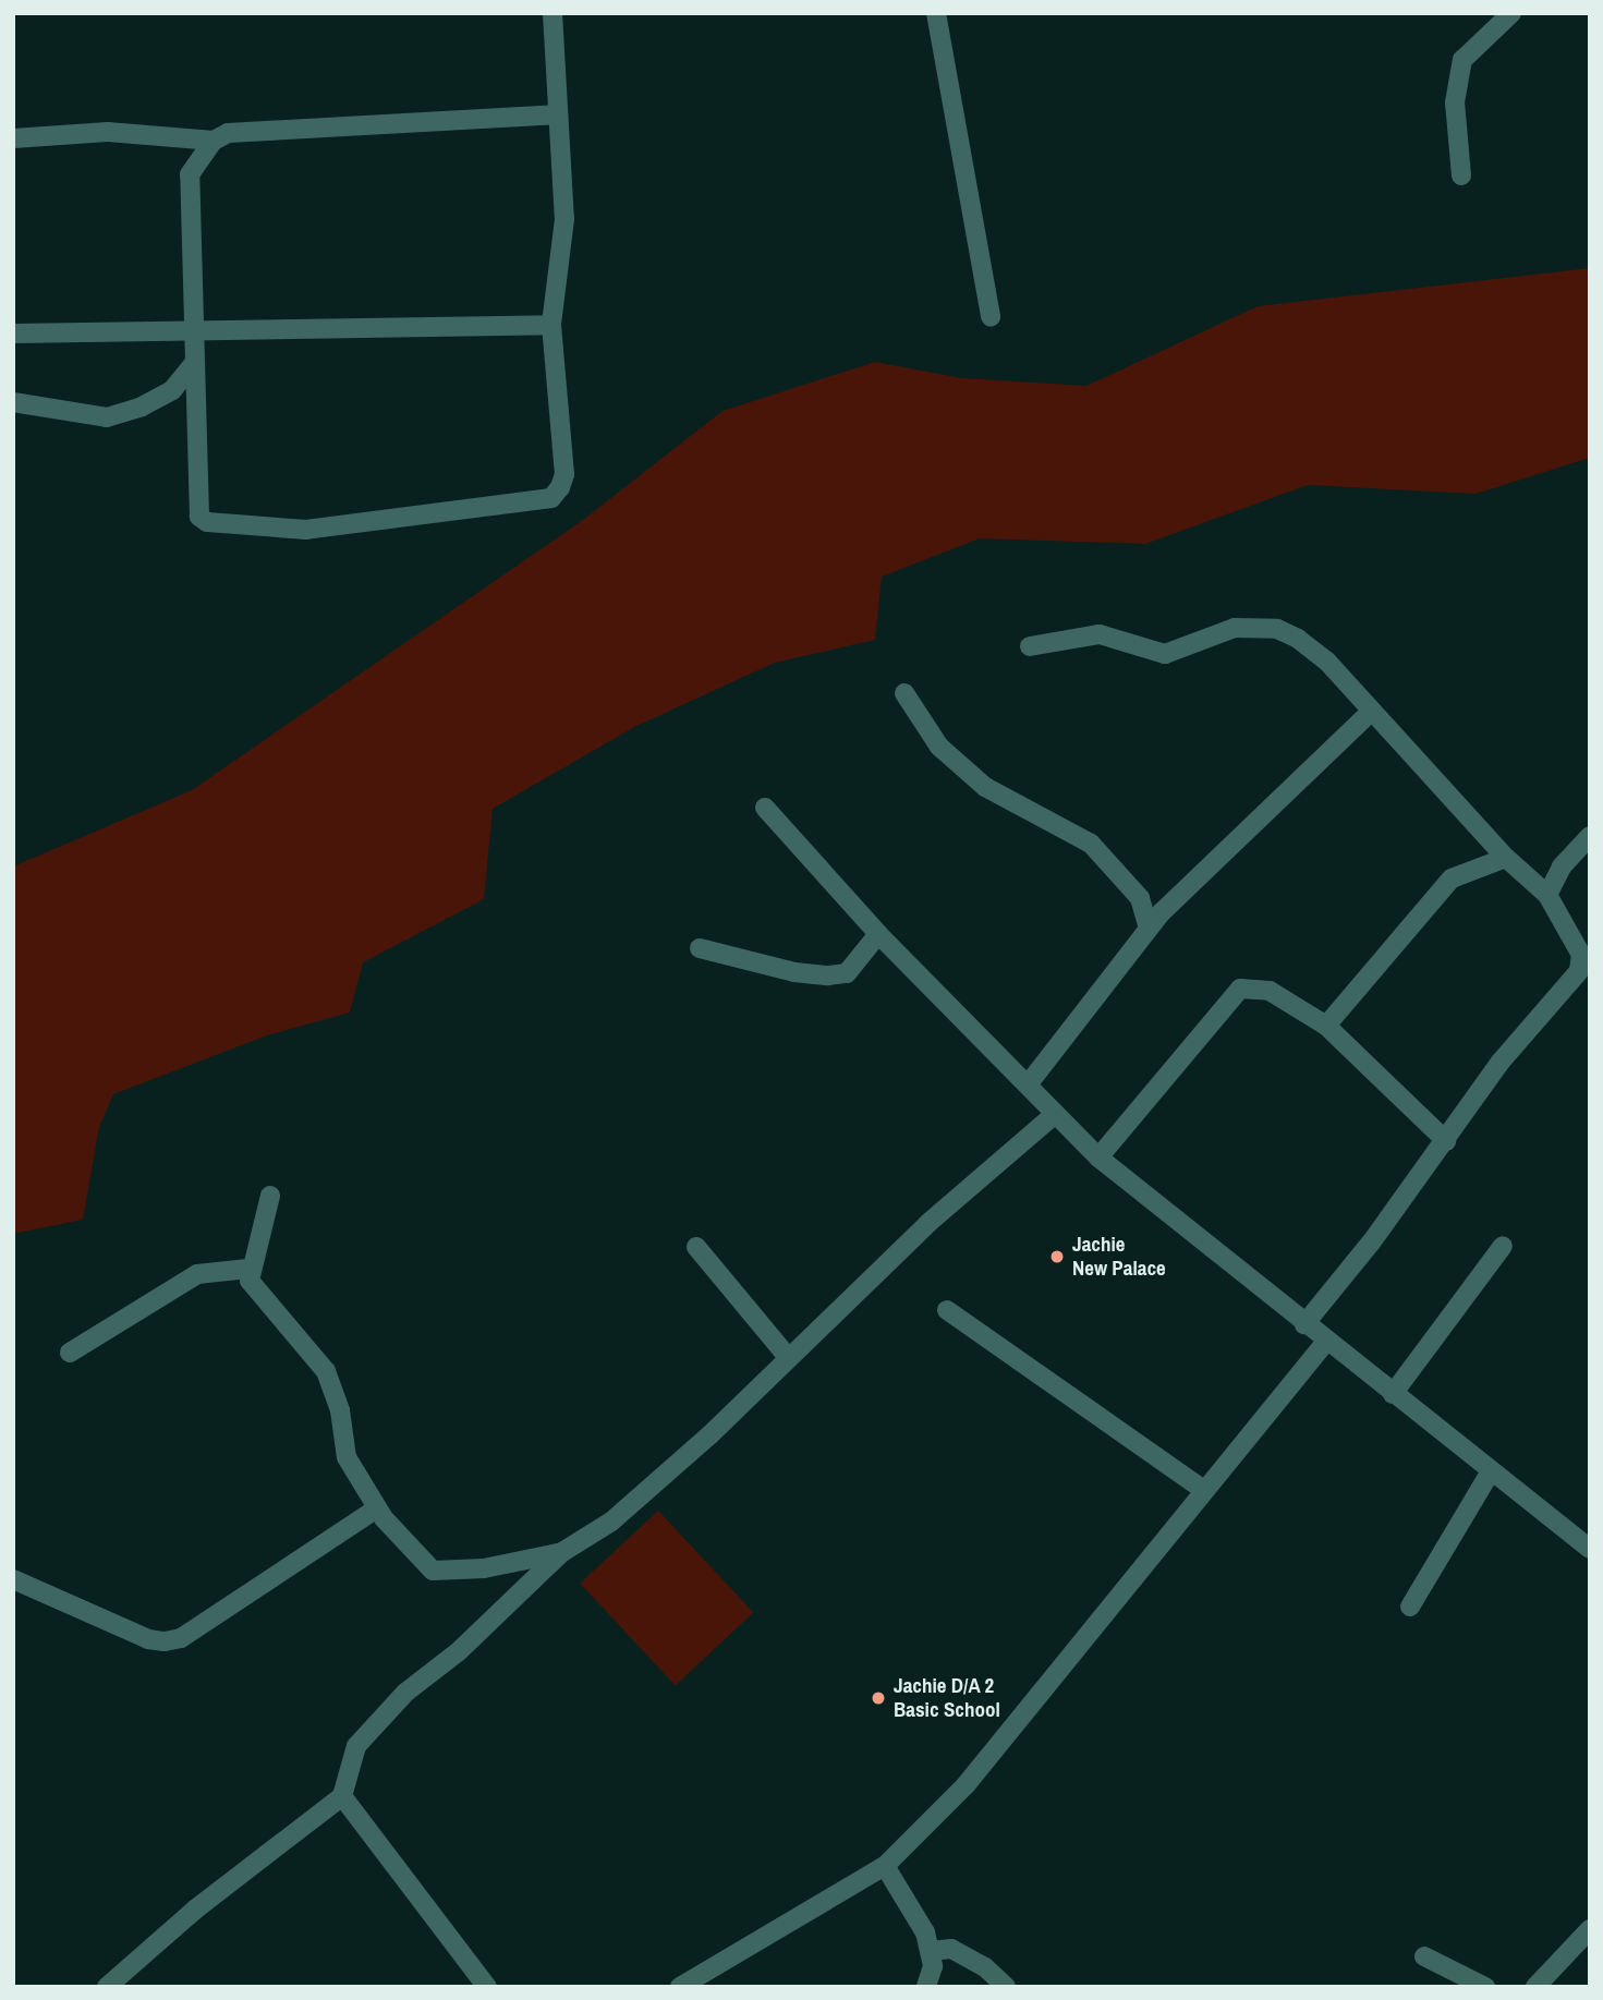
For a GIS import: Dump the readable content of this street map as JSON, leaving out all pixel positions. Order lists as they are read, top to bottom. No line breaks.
{"places":["Jachie New Palace","Jachie D/A 2 Basic School"]}
